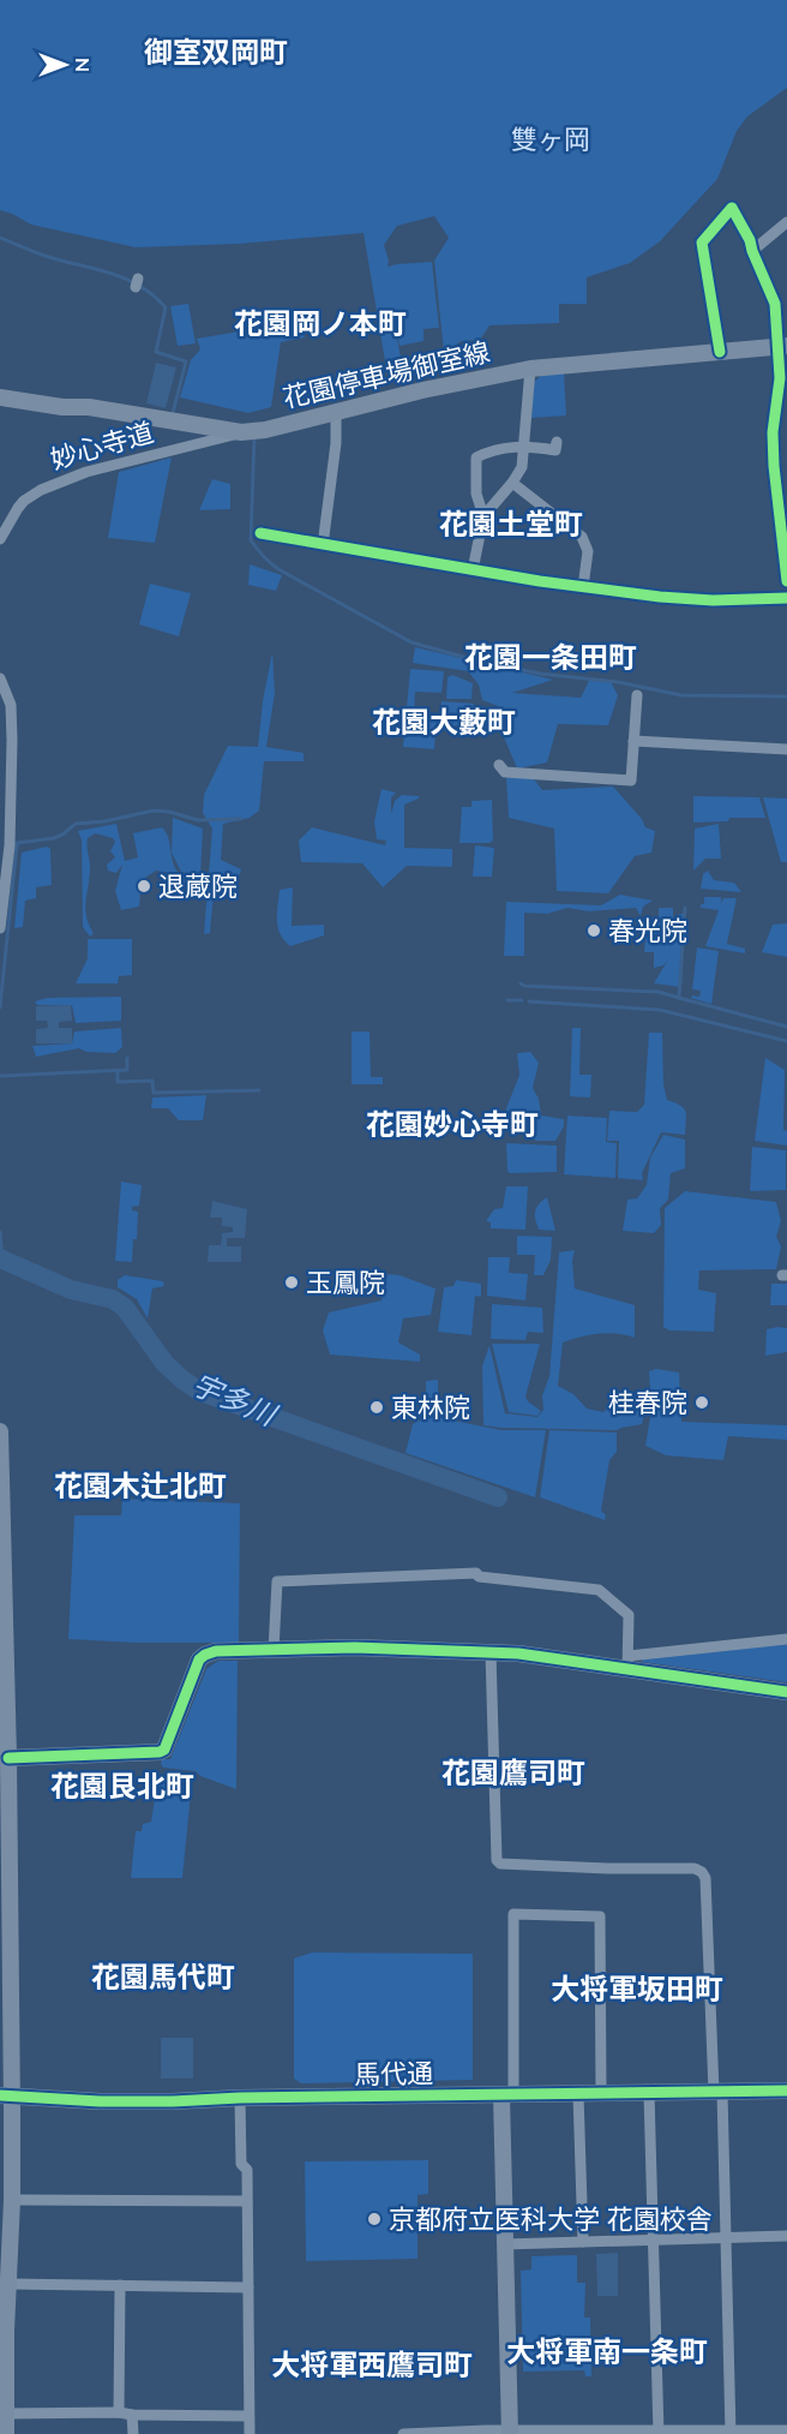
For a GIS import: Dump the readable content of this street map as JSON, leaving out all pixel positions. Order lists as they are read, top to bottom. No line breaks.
{"streets":{"street":["花園停車場御室線","妙心寺道","馬代通"]},"crossings":[["花園停車場御室線","妙心寺道"]],"districts":["御室双岡町","花園岡ノ本町","花園土堂町","花園一条田町","花園大藪町","花園妙心寺町","花園木辻北町","花園鷹司町","花園艮北町","花園馬代町","大将軍坂田町","大将軍南一条町","大将軍西鷹司町"],"water":["宇多川"],"parks":["雙ヶ岡"],"places":["退蔵院","春光院","玉鳳院","桂春院","東林院","京都府立医科大学 花園校舎"],"north":"right"}
